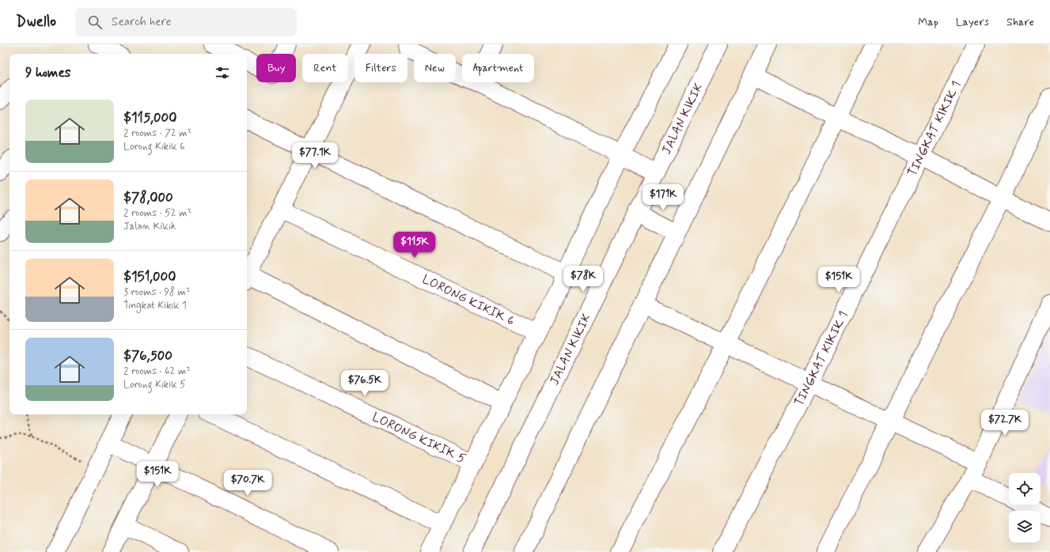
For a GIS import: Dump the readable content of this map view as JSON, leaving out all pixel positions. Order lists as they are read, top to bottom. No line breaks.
{"streets":{"street":["JALAN KIKIK","TINGKAT KIKIK 1","LORONG KIKIK 6","LORONG KIKIK 5"]},"page":{"header":"Dwello","search":"Search here","nav":["Map","Layers","Share"],"chip":["Buy","Rent","Filters","New","Apartment"],"heading":"9 homes","list":[{"name":"$115,000","note":"2 rooms · 72 m² · Lorong Kikik 6"},{"name":"$78,000","note":"2 rooms · 52 m² · Jalan Kikik"},{"name":"$151,000","note":"3 rooms · 98 m² · Tingkat Kikik 1"},{"name":"$76,500","note":"2 rooms · 62 m² · Lorong Kikik 5"}],"price":["$77.1K","$171K","$115K","$78K","$151K","$76.5K","$72.7K","$151K","$70.7K"]}}
